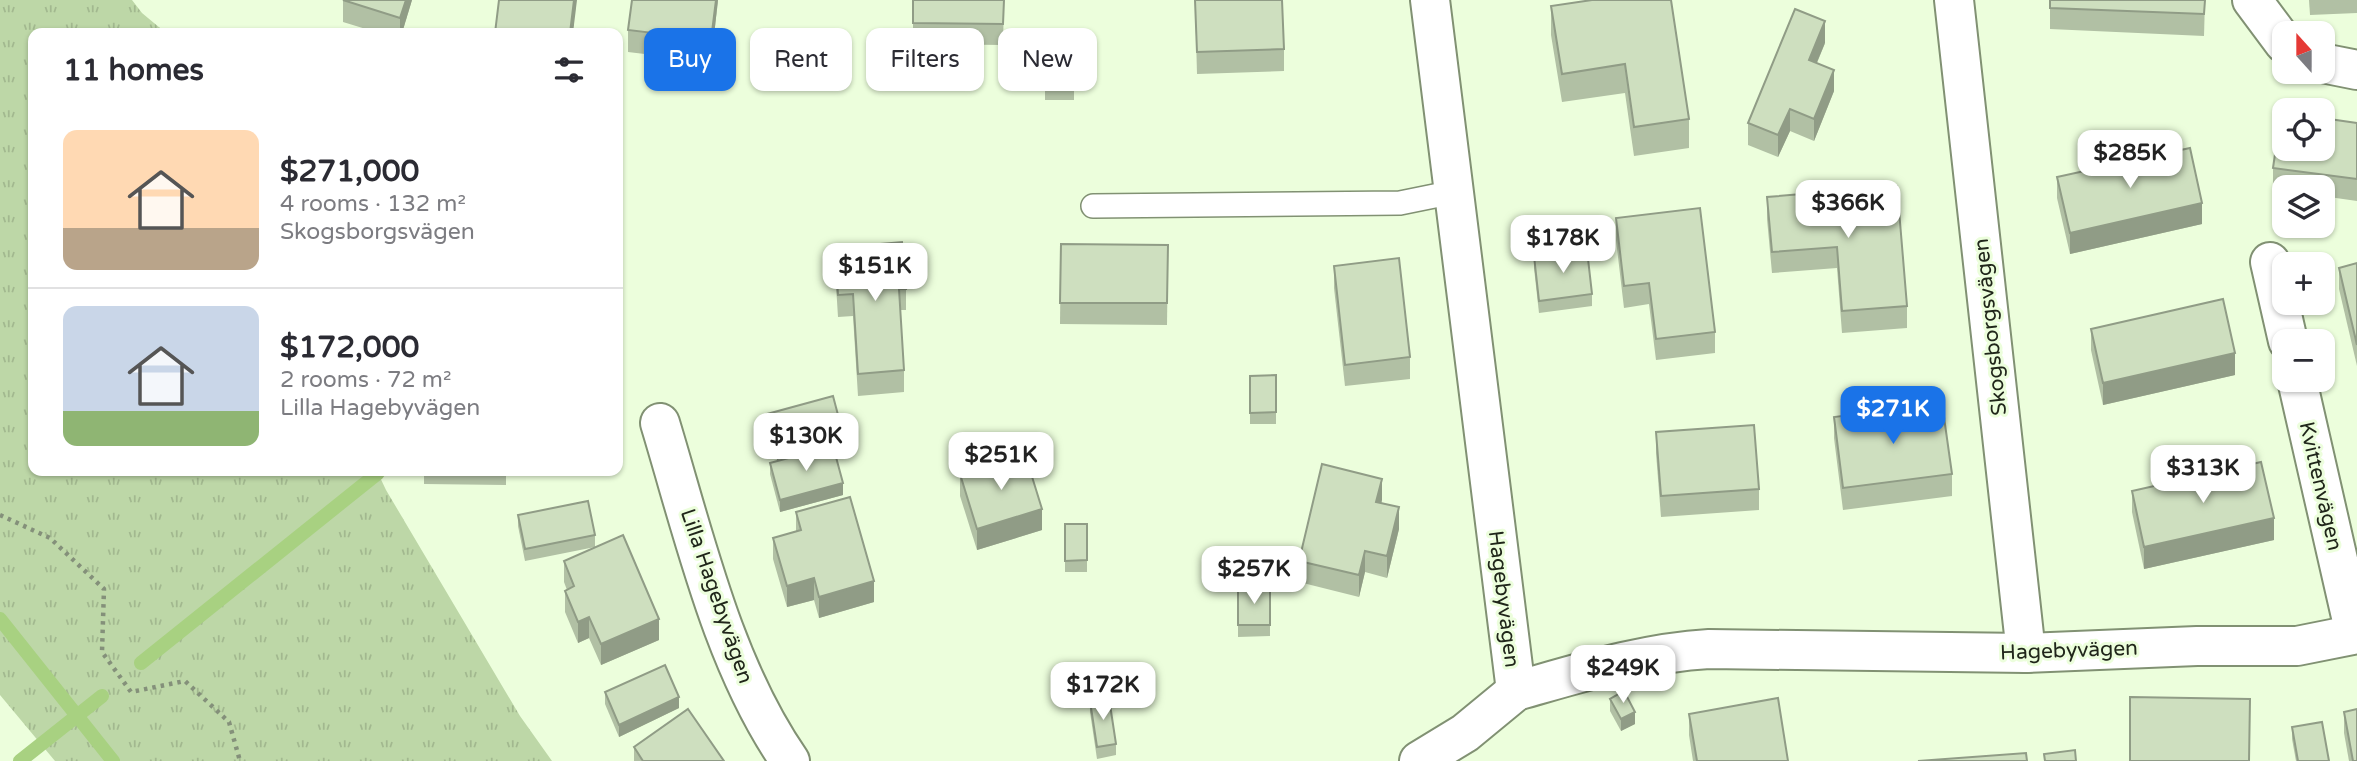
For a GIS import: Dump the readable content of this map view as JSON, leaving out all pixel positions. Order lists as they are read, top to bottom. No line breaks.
{"streets":{"street":["Skogsborgsvägen","Kvittenvägen","Lilla Hagebyvägen","Hagebyvägen"]},"crossings":[["Skogsborgsvägen","Hagebyvägen"],["Kvittenvägen","Hagebyvägen"]],"north":"top","page":{"map_buttons":["+","−"],"chip":["Buy","Rent","Filters","New"],"heading":"11 homes","list":[{"name":"$271,000","note":"4 rooms · 132 m² · Skogsborgsvägen"},{"name":"$172,000","note":"2 rooms · 72 m² · Lilla Hagebyvägen"}],"price":["$285K","$366K","$178K","$151K","$271K","$130K","$251K","$313K","$257K","$249K","$172K"]}}
